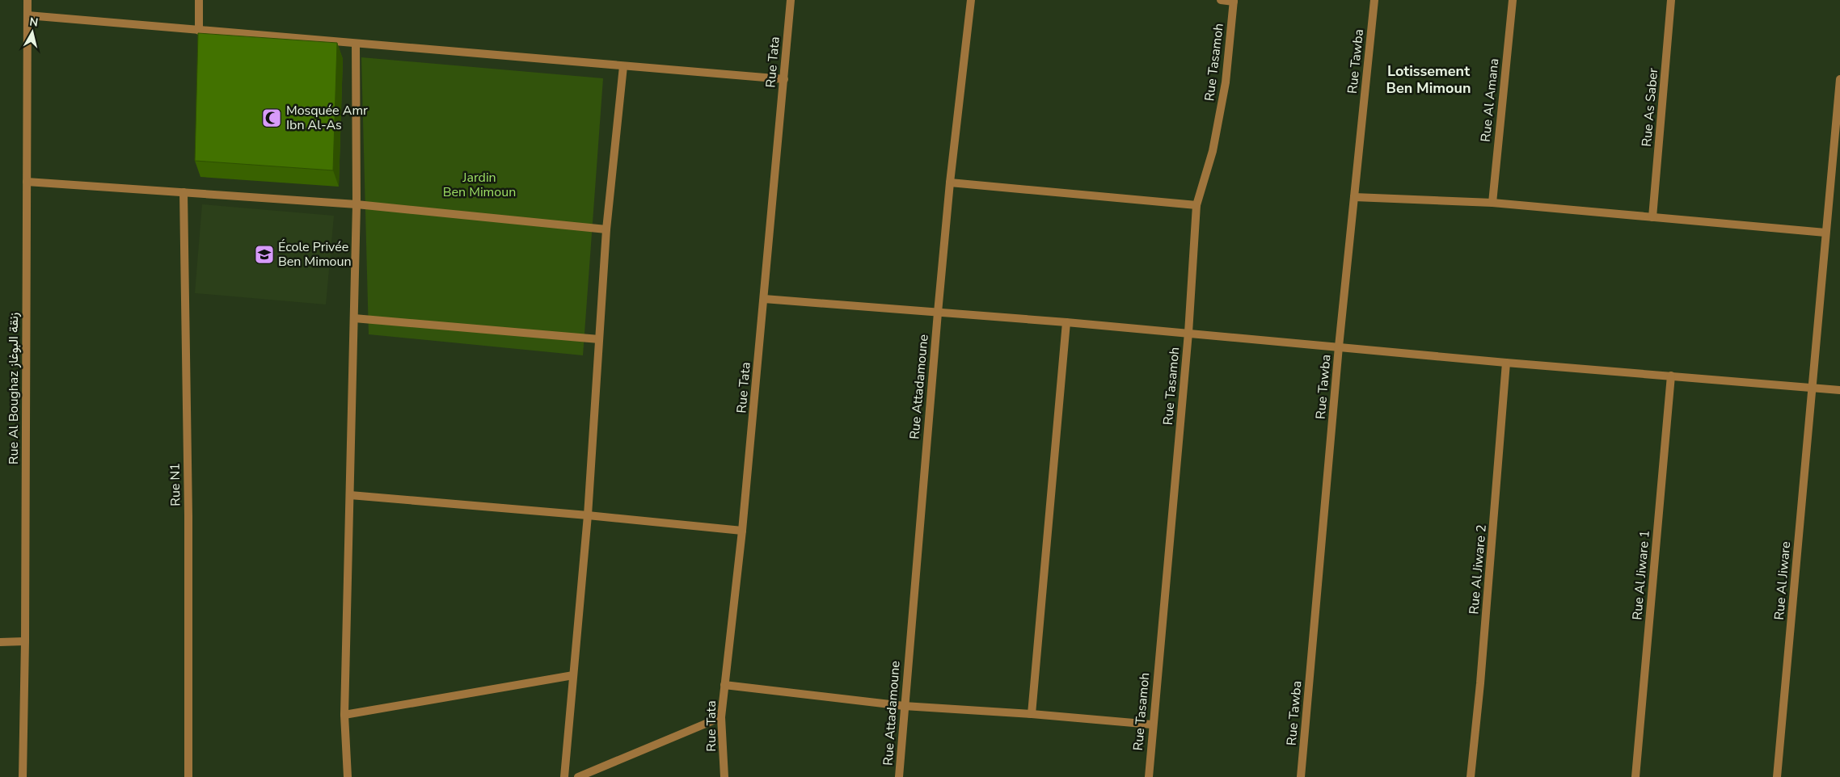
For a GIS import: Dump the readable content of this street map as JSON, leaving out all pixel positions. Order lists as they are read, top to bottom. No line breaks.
{"streets":{"street":["Rue Tawba","Rue Tata","Rue Tasamoh","Rue Al Amana","Rue As Saber","Rue Attadamoune","Rue Al Boughaz زنقة البوغاز","Rue N1","Rue Al Jiware 2","Rue Al Jiware 1","Rue Al Jiware"]},"districts":["Lotissement Ben Mimoun"],"parks":["Jardin Ben Mimoun"],"places":{"mosque":["Mosquée Amr Ibn Al-As"],"school or university":["École Privée Ben Mimoun"]},"north":"top"}
